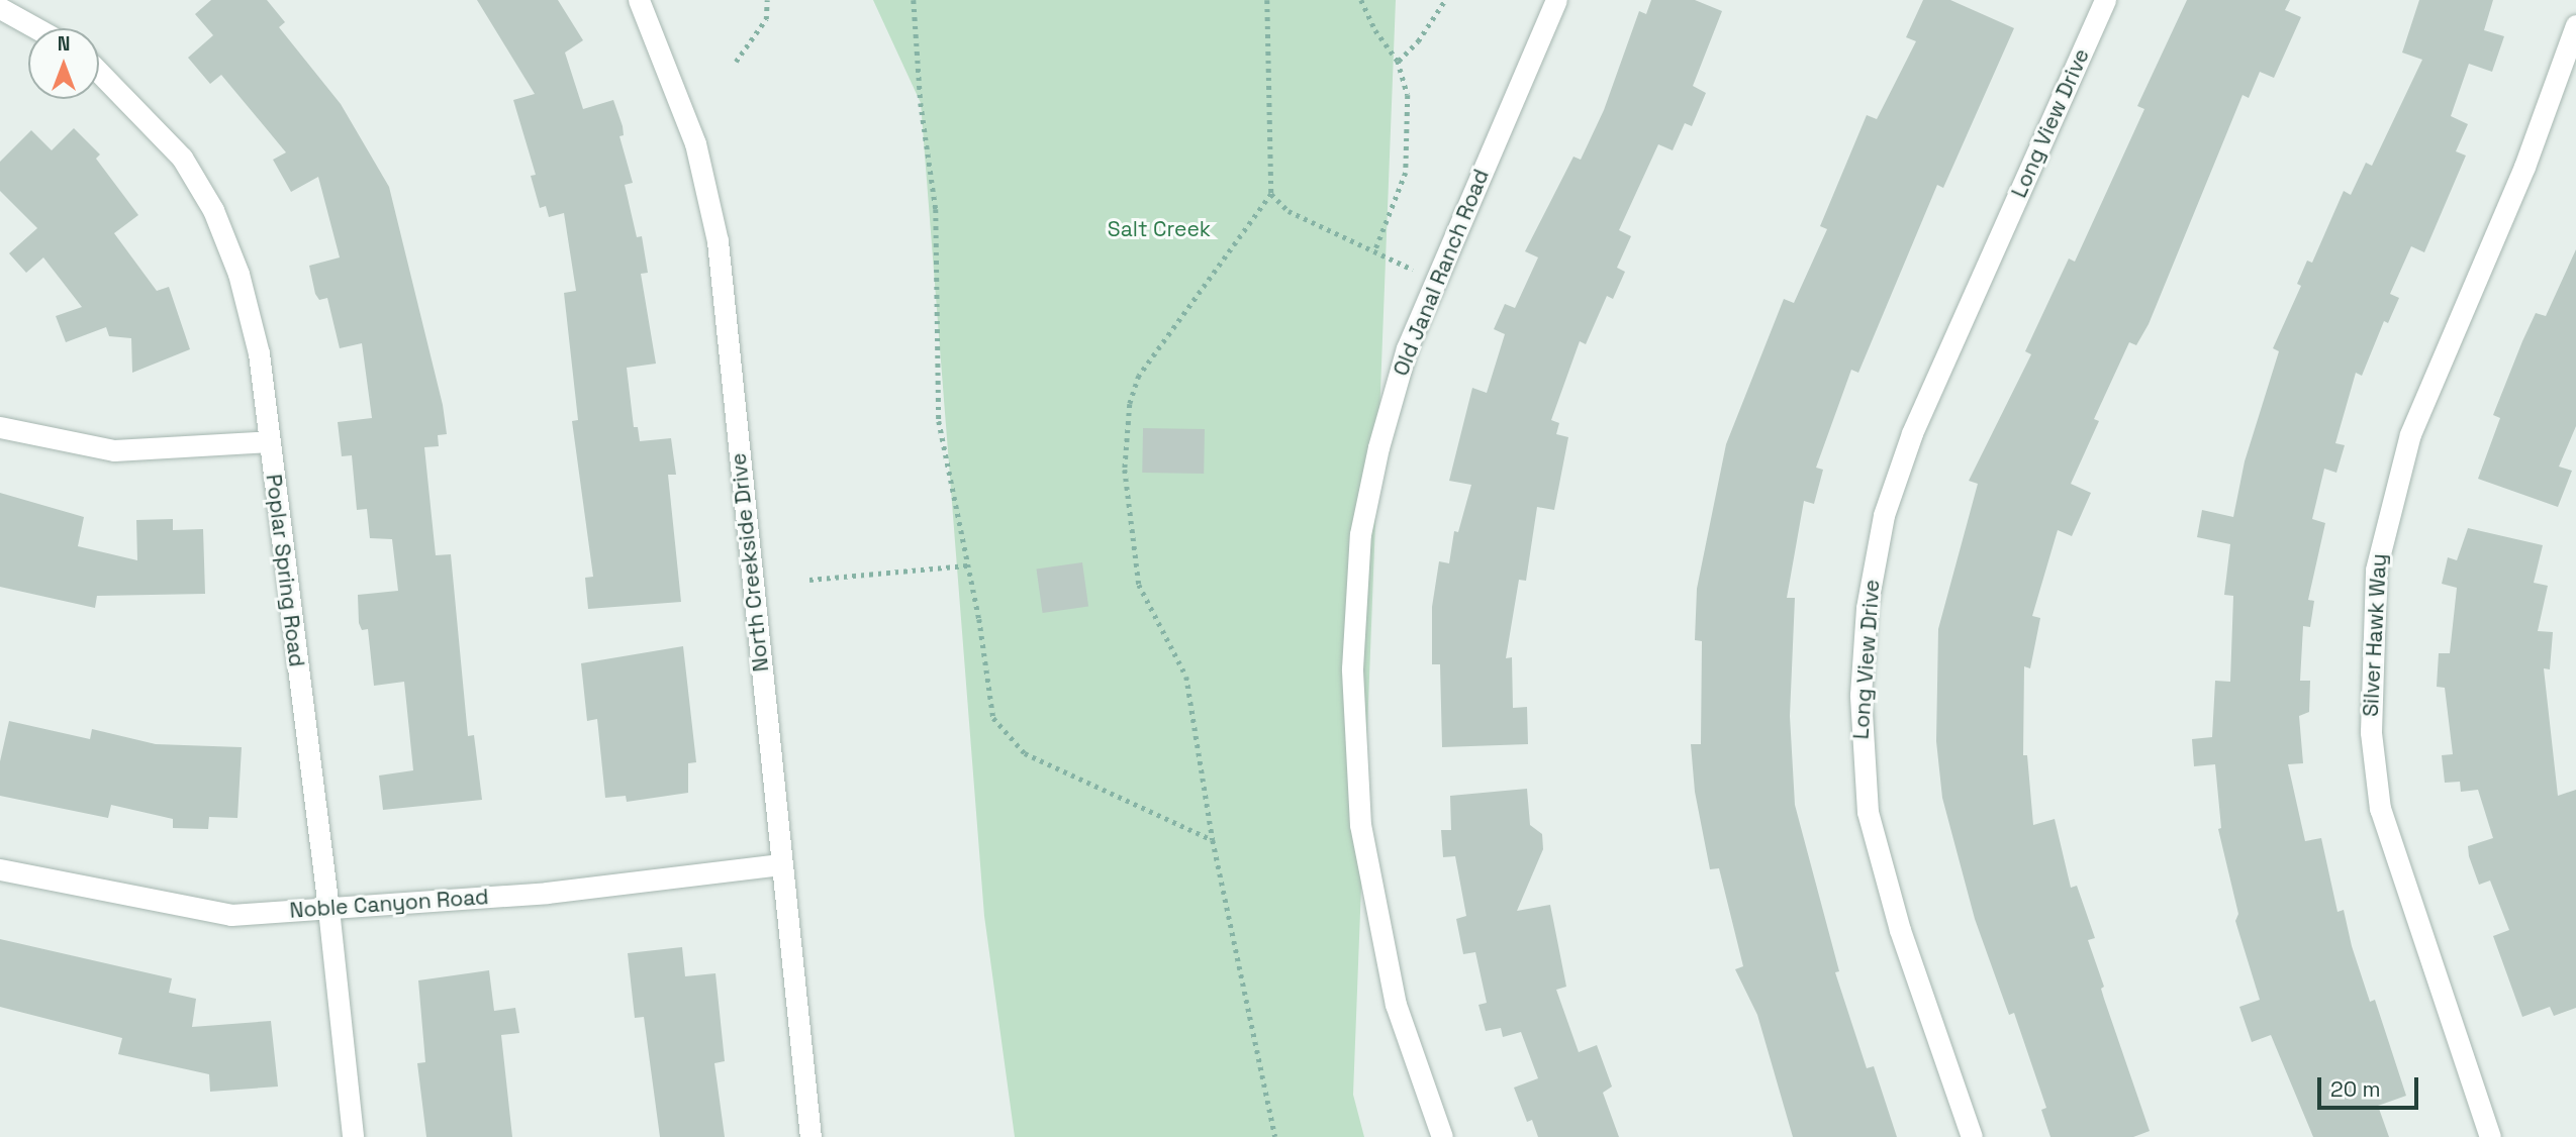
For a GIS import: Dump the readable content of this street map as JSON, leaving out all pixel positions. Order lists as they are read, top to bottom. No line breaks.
{"streets":{"street":["Long View Drive","Old Janal Ranch Road","North Creekside Drive","Poplar Spring Road","Silver Hawk Way","Noble Canyon Road"]},"crossings":[["North Creekside Drive","Noble Canyon Road"],["Poplar Spring Road","Noble Canyon Road"]],"parks":["Salt Creek"],"scale_bar":"20 m","north":"top"}
